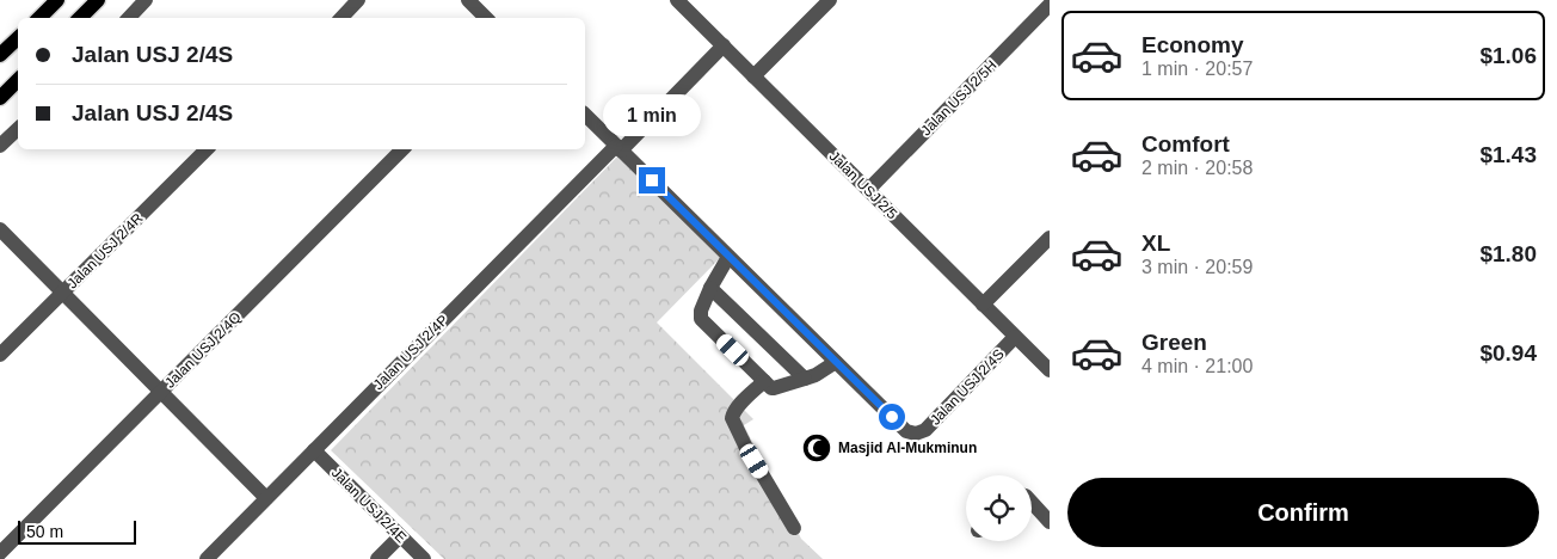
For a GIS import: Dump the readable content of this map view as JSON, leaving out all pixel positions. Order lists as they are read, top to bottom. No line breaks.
{"streets":{"street":["Jalan USJ 2/5H","Jalan USJ 2/5","Jalan USJ 2/4R","Jalan USJ 2/4Q","Jalan USJ 2/4P","Jalan USJ 2/4S","Jalan USJ 2/4E"]},"crossings":[["Jalan USJ 2/5H","Jalan USJ 2/5"],["Jalan USJ 2/5","Jalan USJ 2/4P"],["Jalan USJ 2/5","Jalan USJ 2/4S"],["Jalan USJ 2/4P","Jalan USJ 2/4S"],["Jalan USJ 2/4P","Jalan USJ 2/4E"]],"places":{"mosque":["Masjid Al-Mukminun"]},"scale_bar":"50 m","page":{"list":[{"name":"Economy","note":"1 min · 20:57","value":"$1.06"},{"name":"Comfort","note":"2 min · 20:58","value":"$1.43"},{"name":"XL","note":"3 min · 20:59","value":"$1.80"},{"name":"Green","note":"4 min · 21:00","value":"$0.94"}],"banner":["Jalan USJ 2/4S","Jalan USJ 2/4S"],"bubble":"1 min","buttons":"Confirm","scale":"50 m"}}
